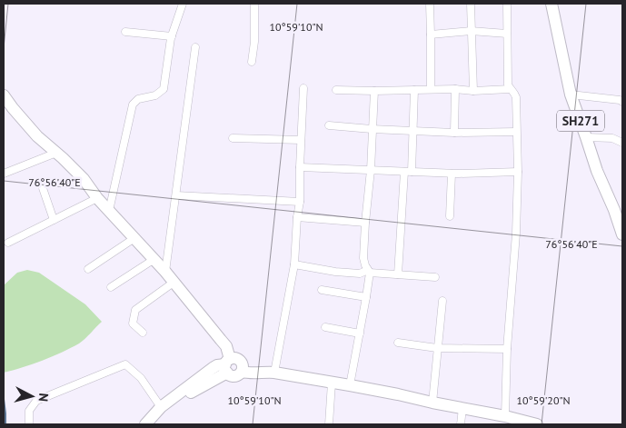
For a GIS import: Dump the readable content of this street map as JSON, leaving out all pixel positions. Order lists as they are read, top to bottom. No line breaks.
{"streets":{"main road":["SH271"]},"north":"right","coordinates":["10°59'10\"N","76°56'40\"E","10°59'20\"N"]}
